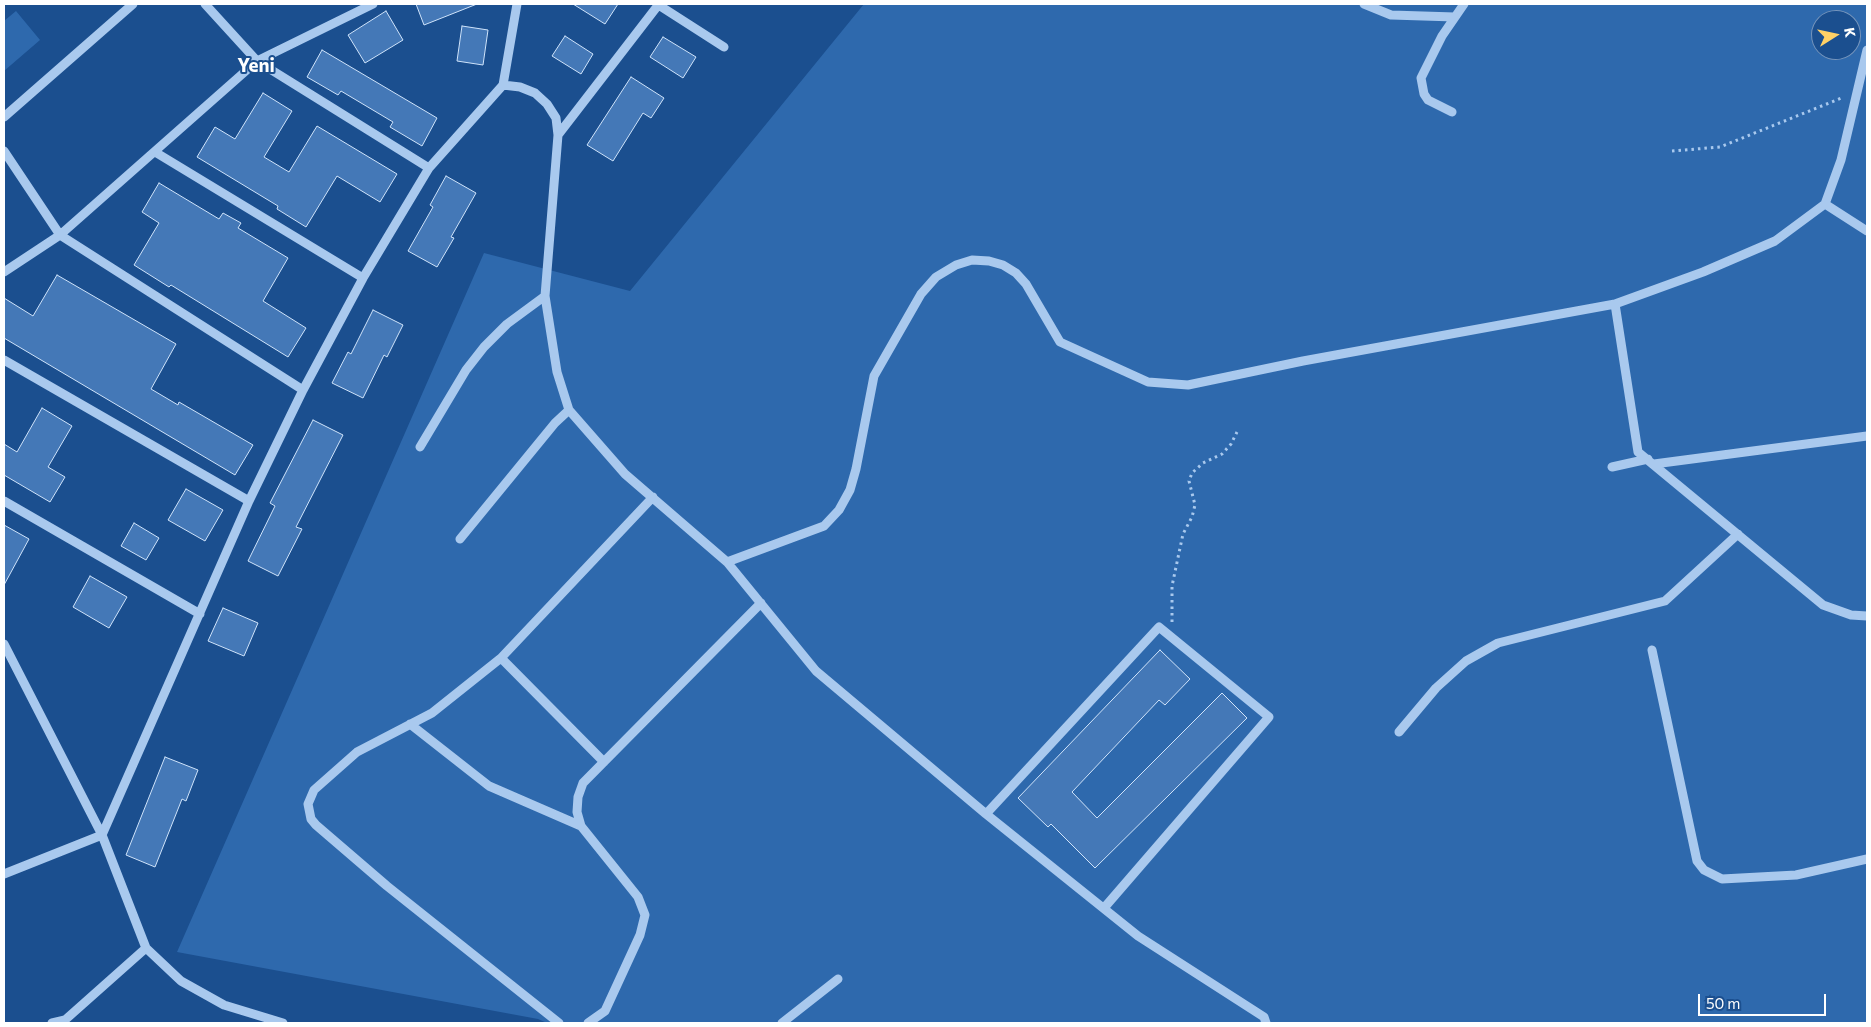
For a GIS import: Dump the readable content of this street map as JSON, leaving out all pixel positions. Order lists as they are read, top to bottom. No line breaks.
{"districts":["Yeni"],"scale_bar":"50 m","north":"right"}
